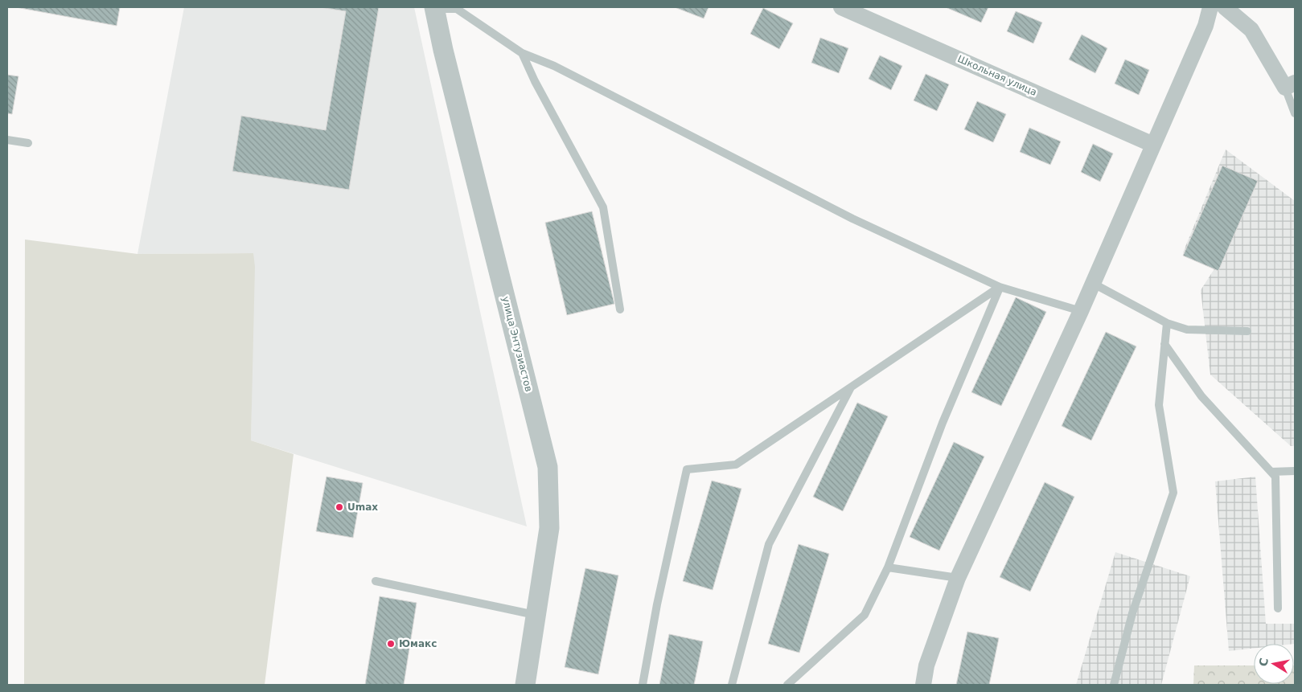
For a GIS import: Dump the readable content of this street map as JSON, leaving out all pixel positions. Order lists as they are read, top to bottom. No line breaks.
{"streets":{"street":["Школьная улица","улица Энтузиастов"]},"places":["Umax","Юмакс"],"north":"left"}
